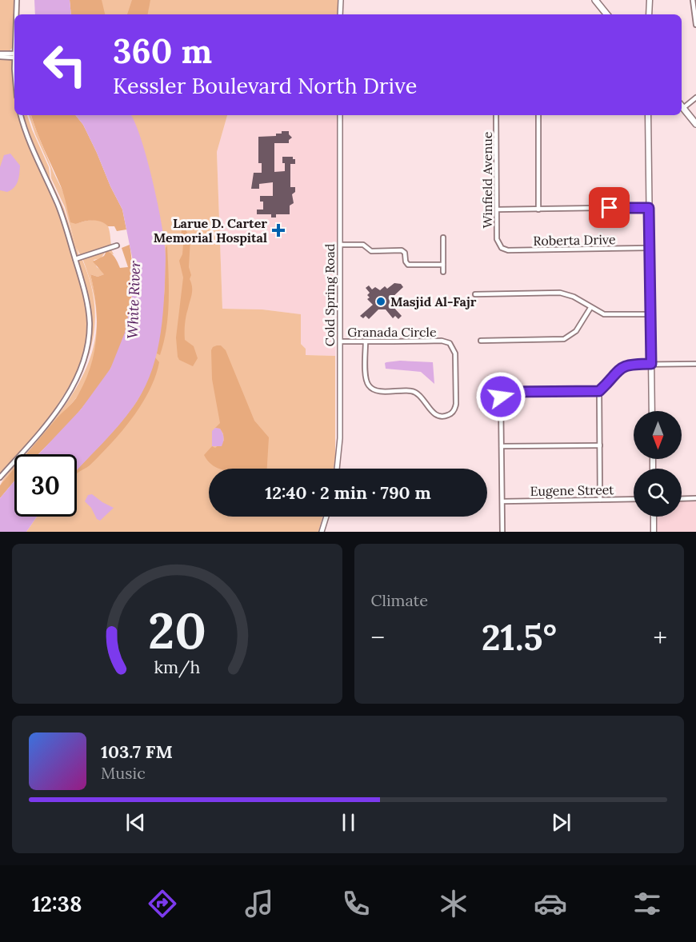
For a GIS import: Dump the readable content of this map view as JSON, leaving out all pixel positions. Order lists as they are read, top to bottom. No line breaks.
{"streets":{"street":["Winfield Avenue","Roberta Drive","Cold Spring Road","Granada Circle","Eugene Street"]},"crossings":[["Winfield Avenue","Roberta Drive"],["Cold Spring Road","Granada Circle"]],"water":["White River"],"places":{"health":["Larue D. Carter Memorial Hospital"],"other":["Masjid Al-Fajr"]},"north":"bottom","page":{"turn":["360 m","Kessler Boulevard North Drive"],"limit":"30","trip":"12:40 · 2 min · 790 m","tile":"Climate","heat":["−","21.5°","+"],"song":["103.7 FM","Music"],"tabs":"12:38","gauge":["20","km/h"]}}
